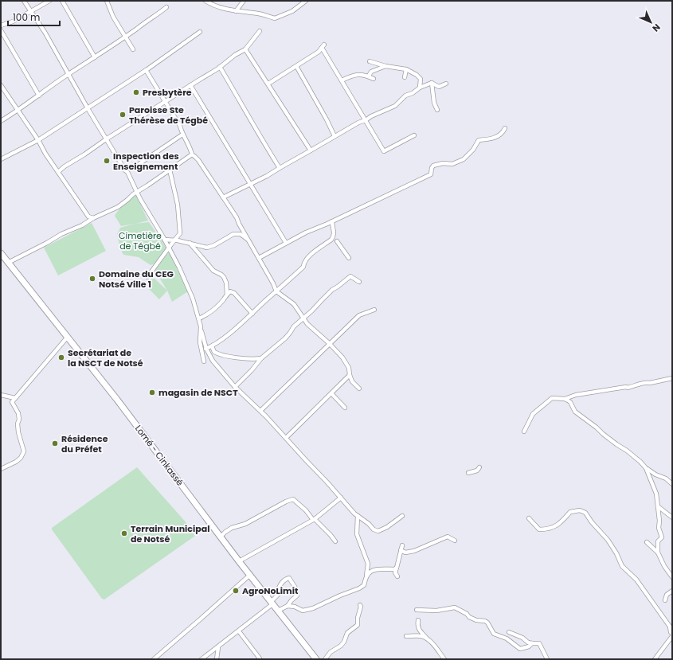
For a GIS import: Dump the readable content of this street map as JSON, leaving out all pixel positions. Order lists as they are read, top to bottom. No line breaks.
{"streets":{"highway":["Lomé - Cinkassé"]},"parks":["Cimetière de Tégbé"],"places":["Presbytère","Paroisse Ste Thérèse de Tégbé","Inspection des Enseignement","Domaine du CEG Notsé Ville 1","Secrétariat de la NSCT de Notsé","magasin de NSCT","Résidence du Préfet","Terrain Municipal de Notsé","AgroNoLimit"],"scale_bar":"100 m","north":"bottom right"}
